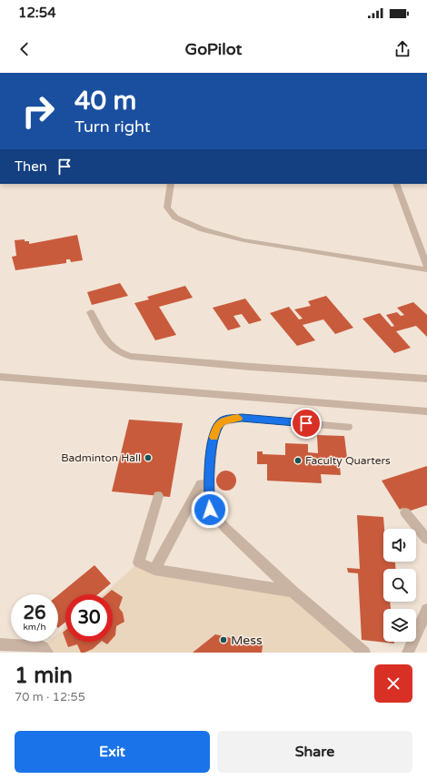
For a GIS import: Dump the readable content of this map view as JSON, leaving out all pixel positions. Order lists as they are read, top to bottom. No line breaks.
{"places":["Badminton Hall","Faculty Quarters","Mess"],"page":{"status":"12:54","header":"GoPilot","turn":["40 m","Turn right"],"then":"Then","speed":"26 km/h","limit":"30","heading":["1 min","70 m · 12:55"],"buttons":["Exit","Share"]}}
